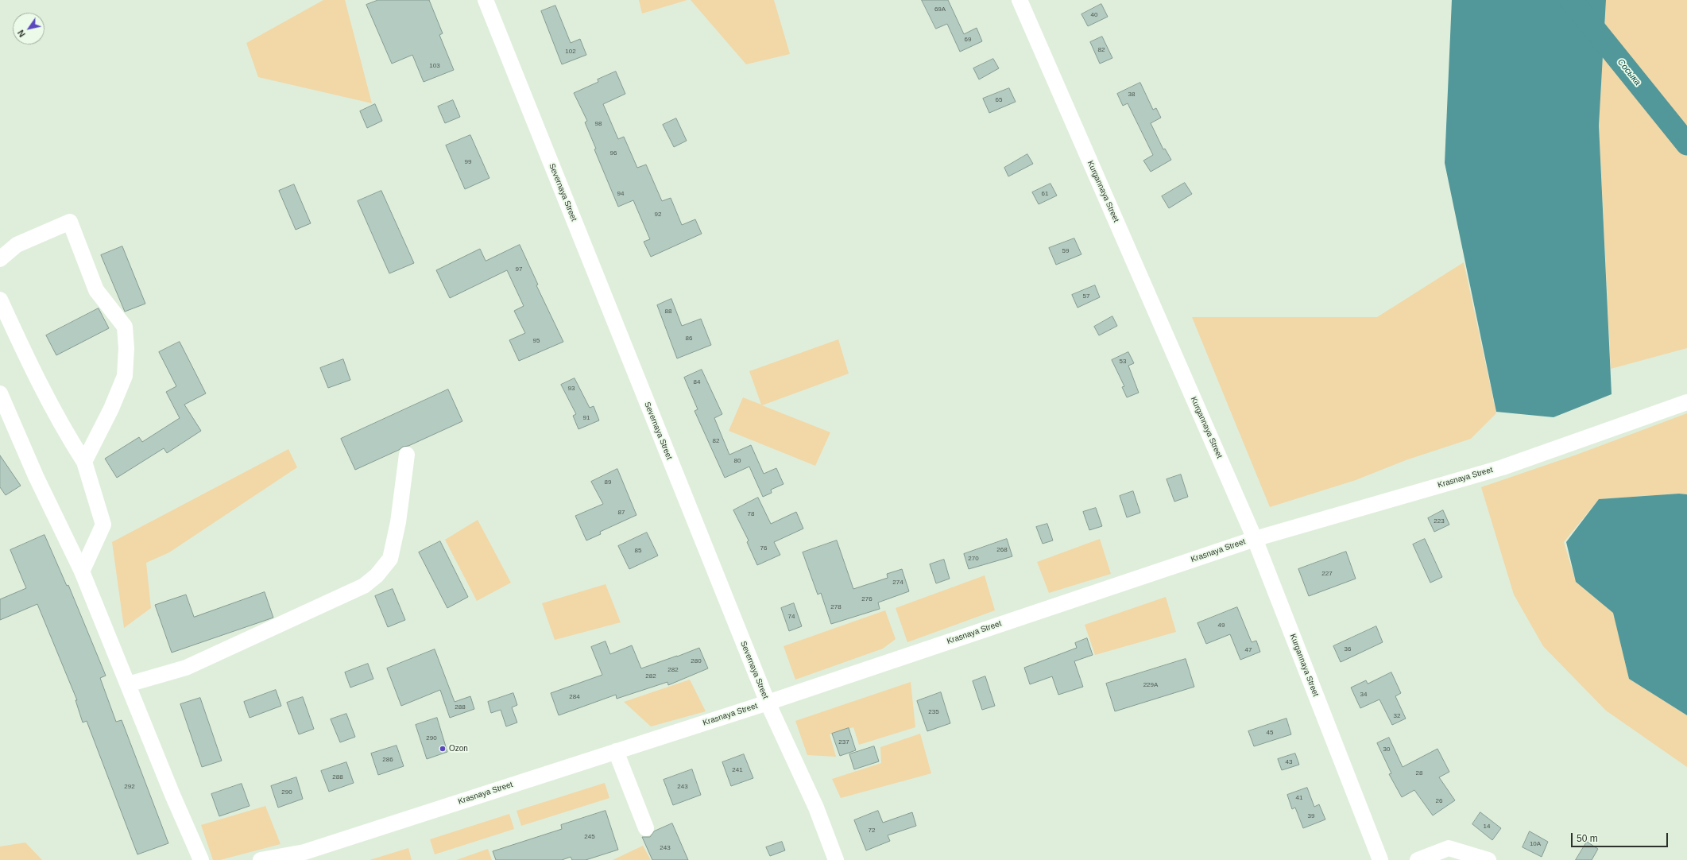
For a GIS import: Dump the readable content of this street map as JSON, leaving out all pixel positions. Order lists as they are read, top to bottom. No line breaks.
{"streets":{"street":["Kurgannaya Street","Severnaya Street","Krasnaya Street"]},"crossings":[["Kurgannaya Street","Krasnaya Street"],["Severnaya Street","Krasnaya Street"]],"water":["Сосыка"],"places":["Ozon"],"house_numbers":["69А","40","69","82","102","103","38","65","98","96","99","94","61","92","59","97","57","88","86","95","53","84","93","91","82","80","89","87","78","223","76","268","85","270","227","274","276","278","74","49","36","47","280","282","282","229А","34","284","288","235","32","45","290","237","30","286","43","241","28","288","292","243","290","41","26","39","14","72","245","10А","243"],"scale_bar":"50 m","north":"bottom left"}
